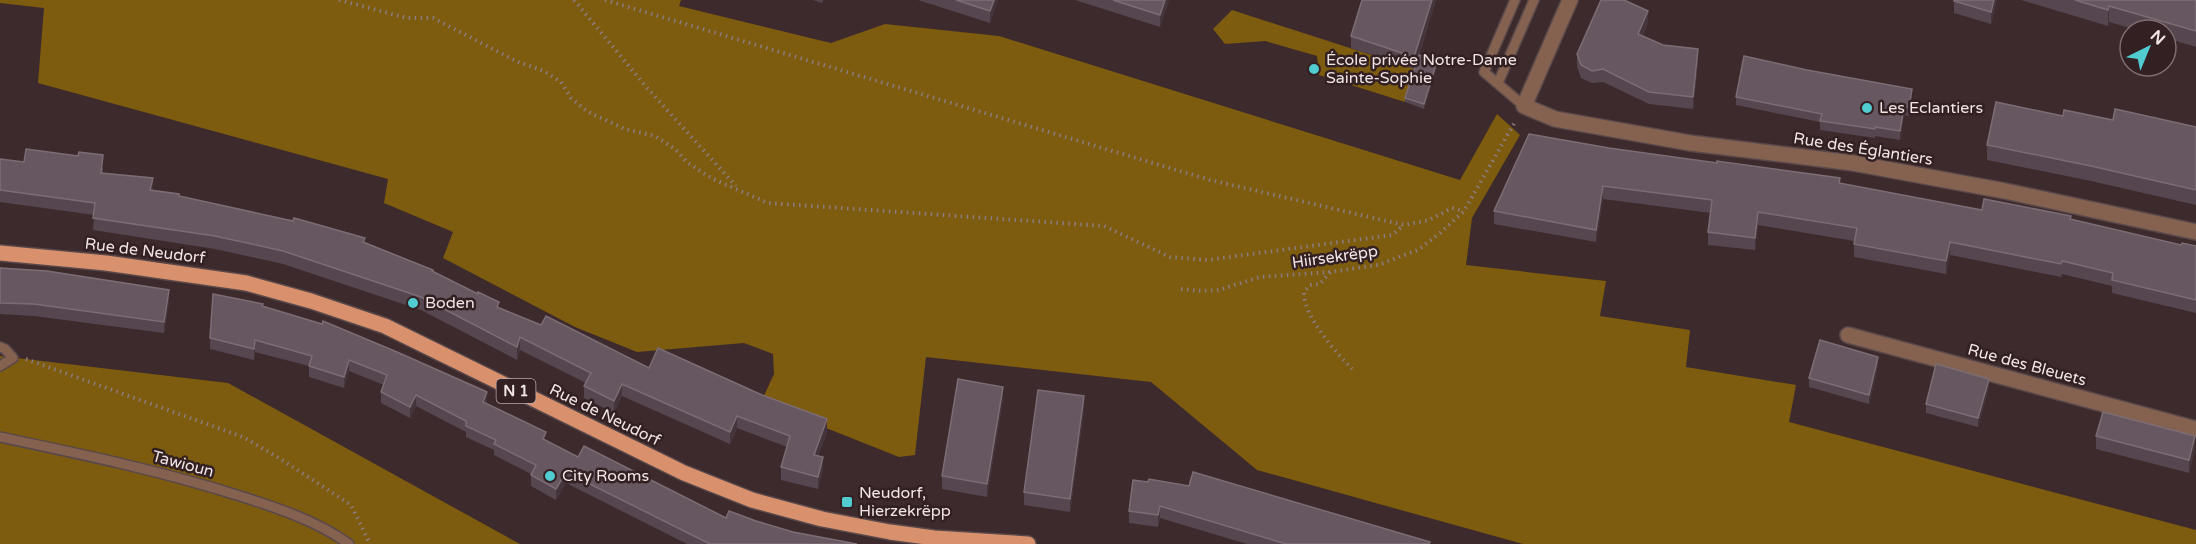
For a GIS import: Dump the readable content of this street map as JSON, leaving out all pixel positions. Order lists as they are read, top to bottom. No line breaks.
{"streets":{"main road":["Rue de Neudorf","N 1"],"street":["Rue des Églantiers","Rue des Bleuets"],"lane":["Tawioun"],"path":["Hiirsekrëpp"]},"crossings":[["Rue des Églantiers","Hiirsekrëpp"]],"places":{"other":["École privée Notre-Dame Sainte-Sophie","Les Eclantiers","Boden","City Rooms"],"transit":["Neudorf, Hierzekrëpp"]},"north":"top right"}
